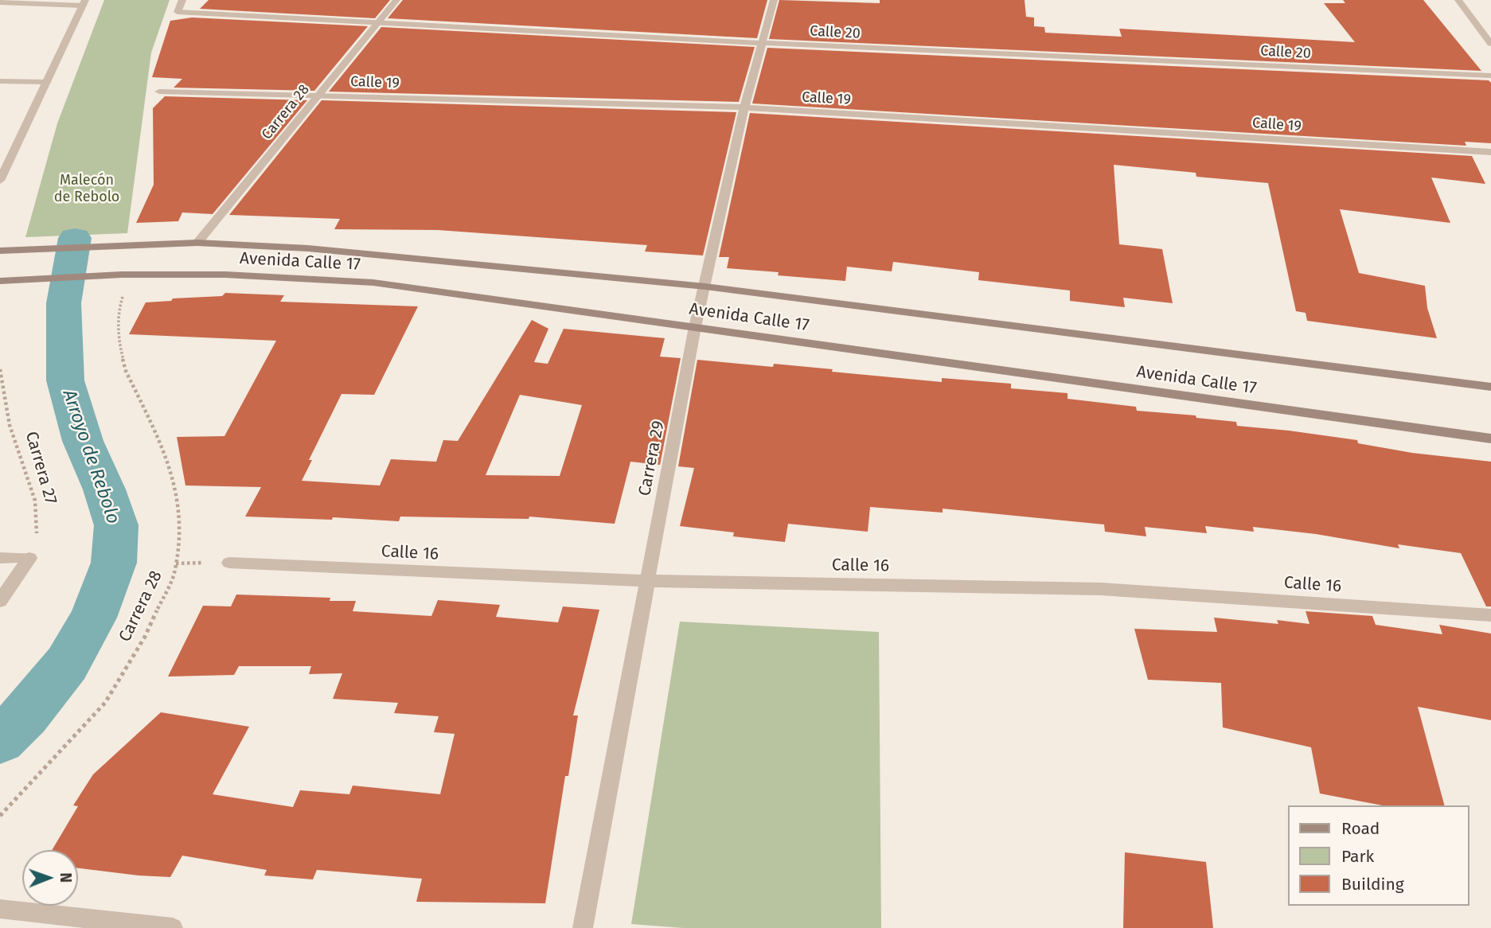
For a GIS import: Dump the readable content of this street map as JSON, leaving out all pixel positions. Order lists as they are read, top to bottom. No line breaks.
{"streets":{"main road":["Avenida Calle 17"],"street":["Calle 20","Calle 19","Carrera 28","Carrera 29","Calle 16"],"path":["Carrera 27"]},"crossings":[["Calle 20","Carrera 28"],["Calle 20","Carrera 29"],["Calle 19","Carrera 28"],["Calle 19","Carrera 29"],["Carrera 28","Avenida Calle 17"],["Avenida Calle 17","Carrera 29"],["Carrera 29","Calle 16"]],"water":["Arroyo de Rebolo"],"parks":["Malecón de Rebolo"],"legend":["Road","Park","Building"],"north":"right"}
